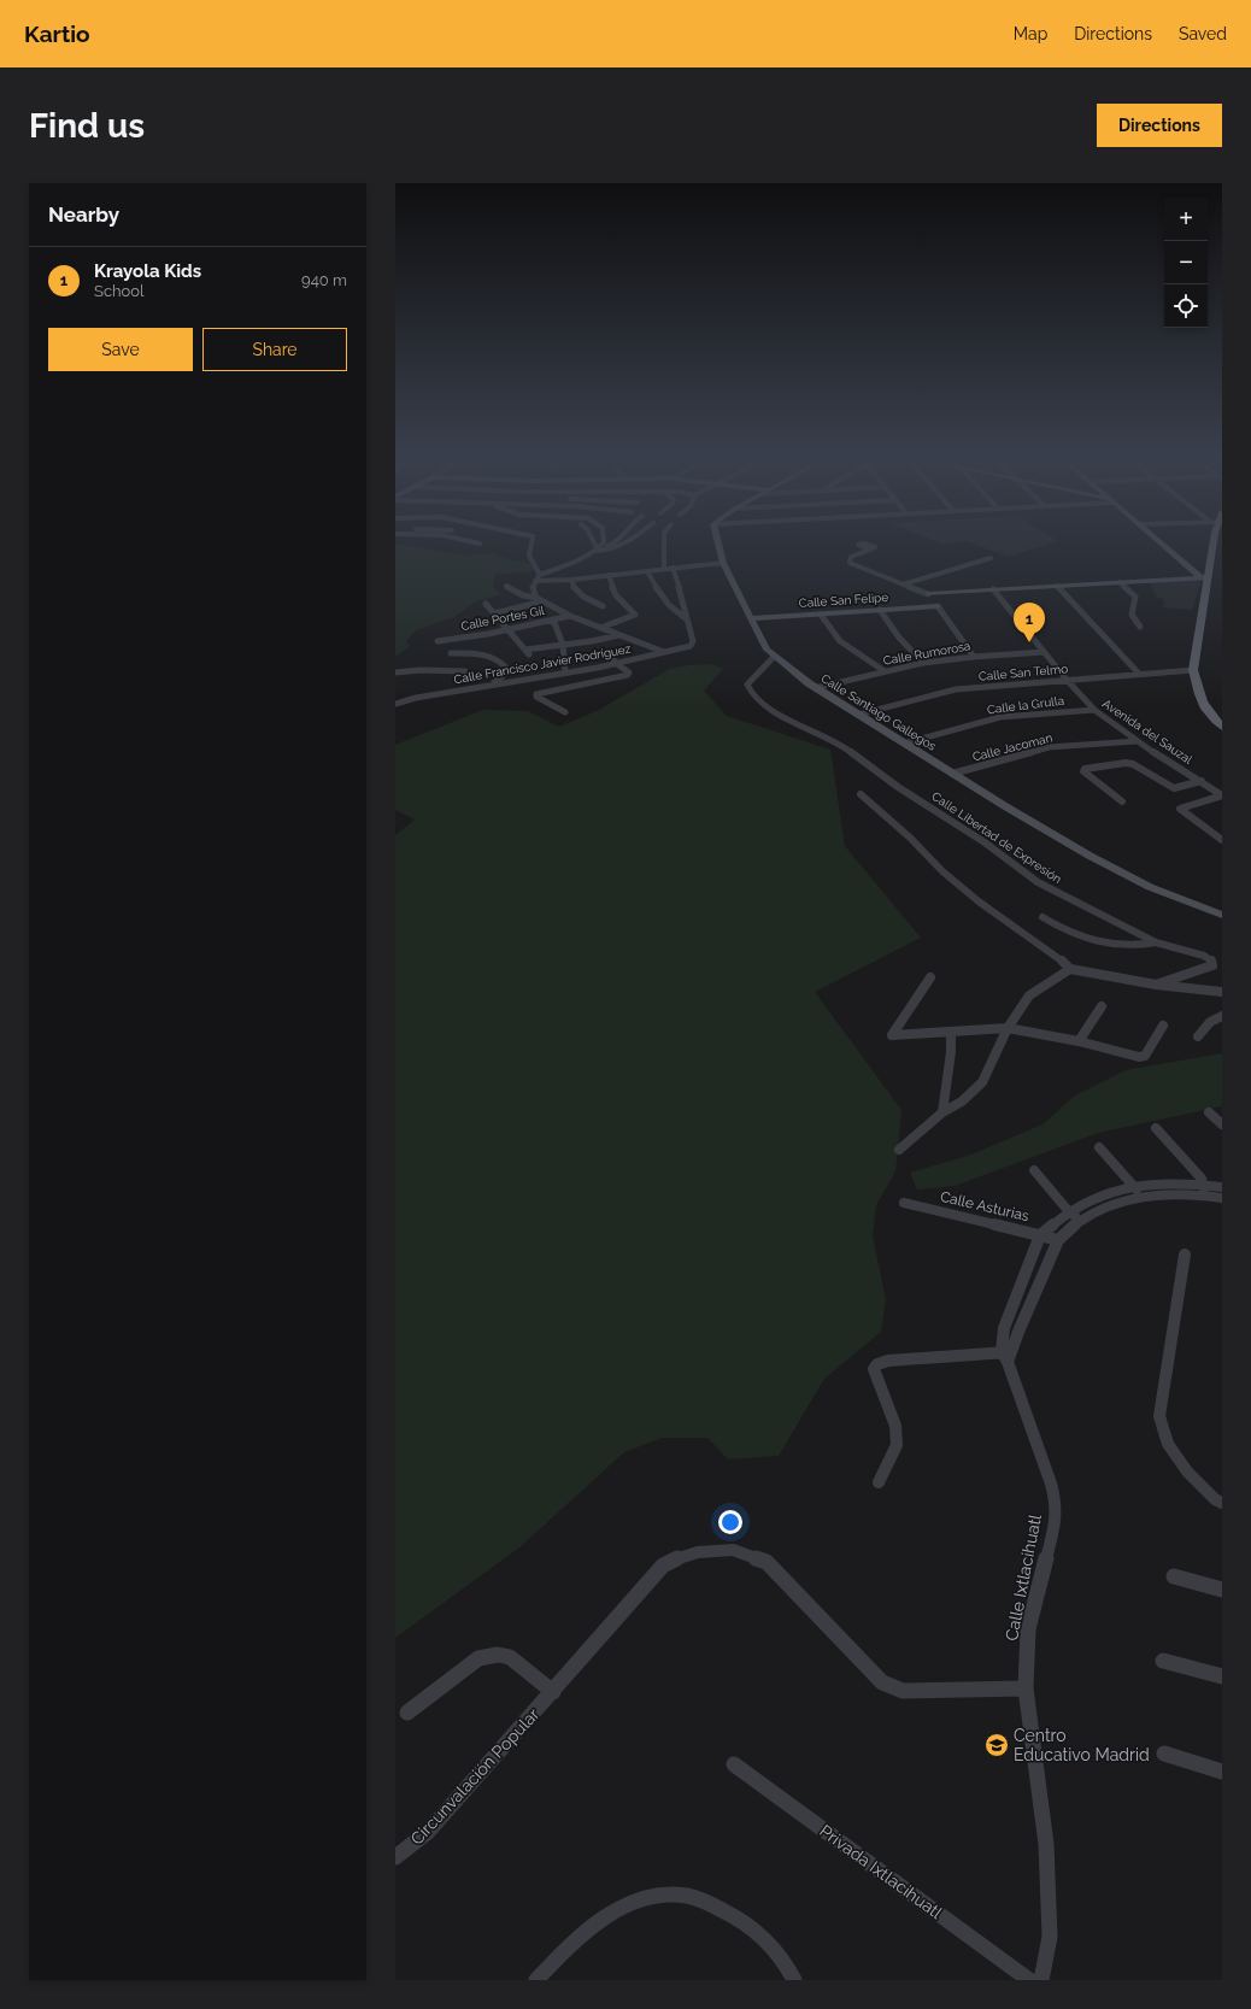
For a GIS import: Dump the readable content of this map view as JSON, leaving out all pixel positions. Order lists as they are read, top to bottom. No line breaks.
{"streets":{"street":["Calle San Felipe","Calle Portes Gil","Calle Rumorosa","Calle Francisco Javier Rodríguez","Calle San Telmo","Calle la Grulla","Calle Santiago Gallegos","Avenida del Sauzal","Calle Jacoman","Calle Libertad de Expresión","Calle Asturias","Calle Ixtlacihuatl","Circunvalación Popular","Privada Ixtlacihuatl"]},"crossings":[["Calle San Felipe","Calle Santiago Gallegos"],["Calle Rumorosa","Calle Santiago Gallegos"],["Calle Rumorosa","Avenida del Sauzal"],["Calle San Telmo","Calle Santiago Gallegos"],["Calle San Telmo","Avenida del Sauzal"],["Calle la Grulla","Calle Santiago Gallegos"],["Calle la Grulla","Avenida del Sauzal"],["Calle Santiago Gallegos","Calle Jacoman"],["Calle Santiago Gallegos","Calle Libertad de Expresión"],["Avenida del Sauzal","Calle Jacoman"],["Calle Ixtlacihuatl","Circunvalación Popular"]],"places":{"school or university":["Centro Educativo Madrid"]},"page":{"header":"Kartio","nav":["Map","Directions","Saved"],"buttons":["Directions",["Save","Share"]],"title":"Find us","heading":"Nearby","map_buttons":["+","−"],"list":[{"mark":"1","name":"Krayola Kids","note":"School","value":"940 m"}],"pins":"1"}}
